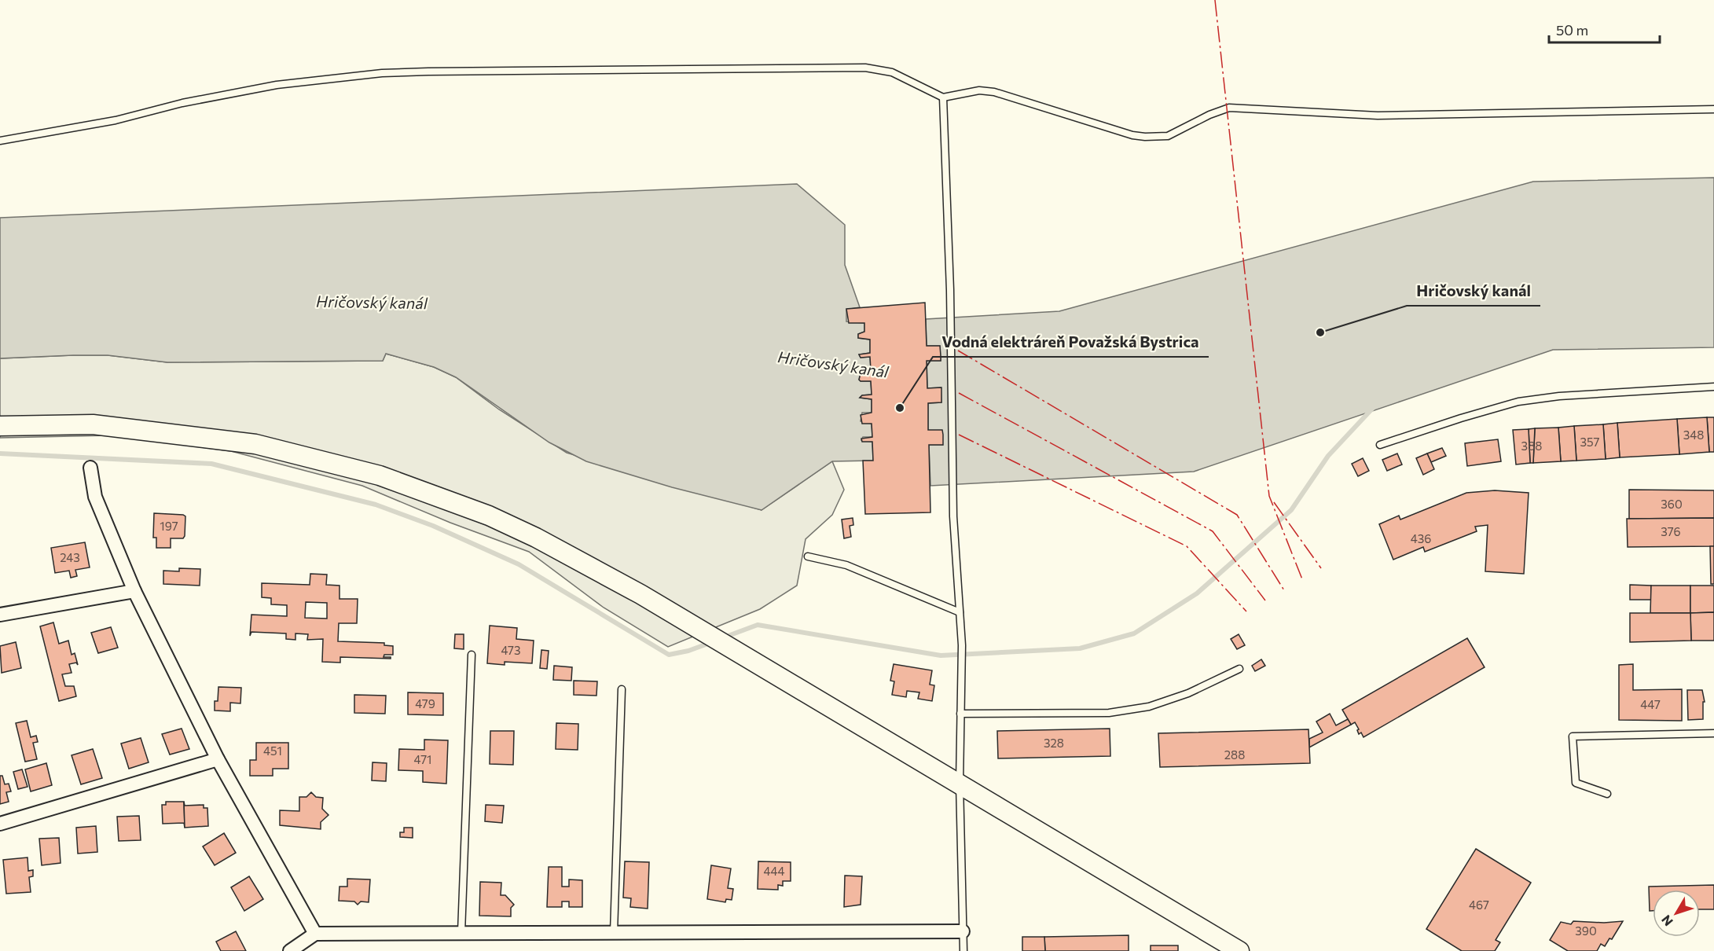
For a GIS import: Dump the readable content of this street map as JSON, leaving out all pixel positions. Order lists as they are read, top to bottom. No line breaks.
{"water":["Hričovský kanál"],"places":["Hričovský kanál","Vodná elektráreň Považská Bystrica"],"house_numbers":["348","357","388","360","197","376","436","243","473","479","447","328","451","288","471","444","467","390"],"scale_bar":"50 m","north":"bottom left"}
